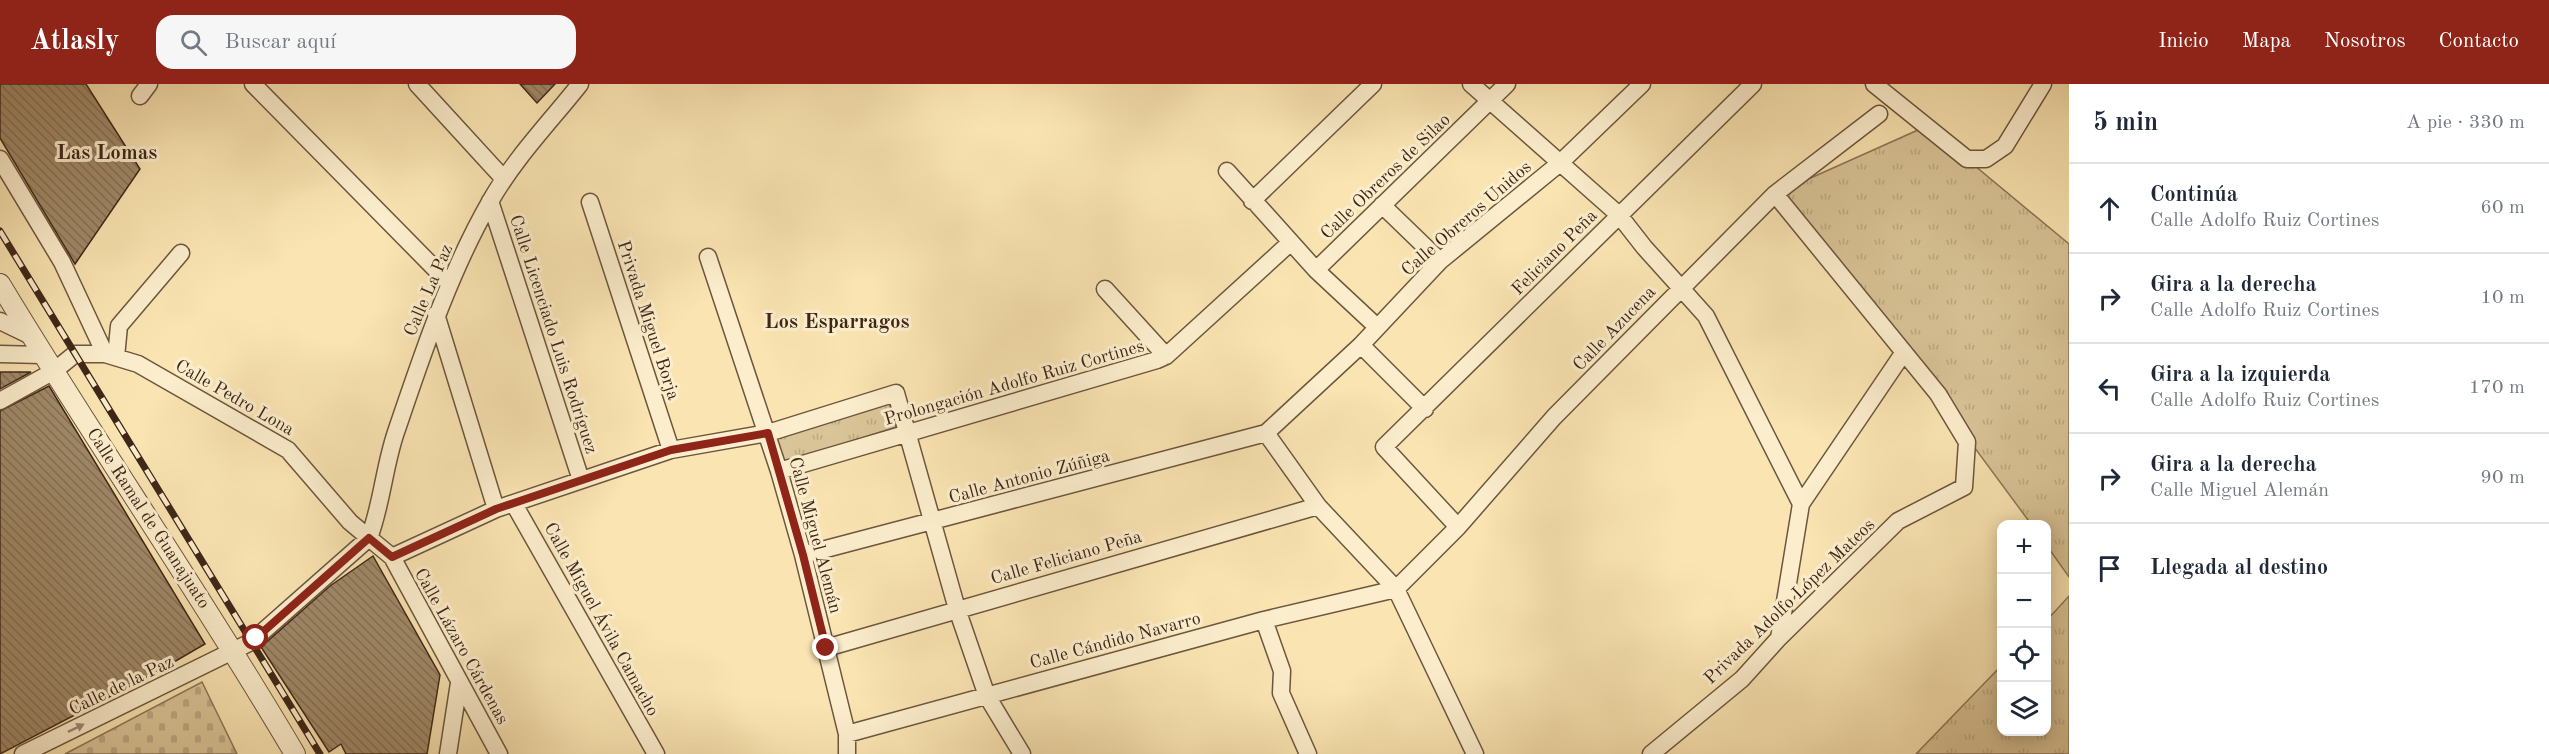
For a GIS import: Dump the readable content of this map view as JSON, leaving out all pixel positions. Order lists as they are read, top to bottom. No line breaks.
{"streets":{"street":["Calle Obreros de Silao","Calle Obreros Unidos","Feliciano Peña","Calle La Paz","Privada Miguel Borja","Calle Azucena","Calle Licenciado Luis Rodríguez","Prolongación Adolfo Ruiz Cortines","Calle Pedro Lona","Calle Antonio Zúñiga","Calle Ramal de Guanajuato","Calle Miguel Alemán","Calle Feliciano Peña","Privada Adolfo López Mateos","Calle Miguel Ávila Camacho","Calle Cándido Navarro","Calle Lázaro Cárdenas","Calle de la Paz"]},"crossings":[["Calle Obreros Unidos","Calle Antonio Zúñiga"],["Feliciano Peña","Calle Azucena"],["Calle La Paz","Calle Licenciado Luis Rodríguez"],["Calle La Paz","Calle Pedro Lona"],["Calle La Paz","Calle de la Paz"],["Calle Azucena","Calle Cándido Navarro"],["Prolongación Adolfo Ruiz Cortines","Calle Miguel Alemán"],["Calle Pedro Lona","Calle Ramal de Guanajuato"],["Calle Pedro Lona","Calle Lázaro Cárdenas"],["Calle Pedro Lona","Calle de la Paz"],["Calle Antonio Zúñiga","Calle Miguel Alemán"],["Calle Ramal de Guanajuato","Calle de la Paz"],["Calle Miguel Alemán","Calle Feliciano Peña"],["Calle Miguel Alemán","Calle Cándido Navarro"]],"one_way":["Calle de la Paz"],"districts":["Las Lomas","Los Esparragos"],"page":{"header":"Atlasly","search":"Buscar aquí","nav":["Inicio","Mapa","Nosotros","Contacto"],"heading":["5 min","A pie · 330 m"],"list":[["Continúa","Calle Adolfo Ruiz Cortines","60 m"],["Gira a la derecha","Calle Adolfo Ruiz Cortines","10 m"],["Gira a la izquierda","Calle Adolfo Ruiz Cortines","170 m"],["Gira a la derecha","Calle Miguel Alemán","90 m"],"Llegada al destino"],"map_buttons":["+","−"]}}
